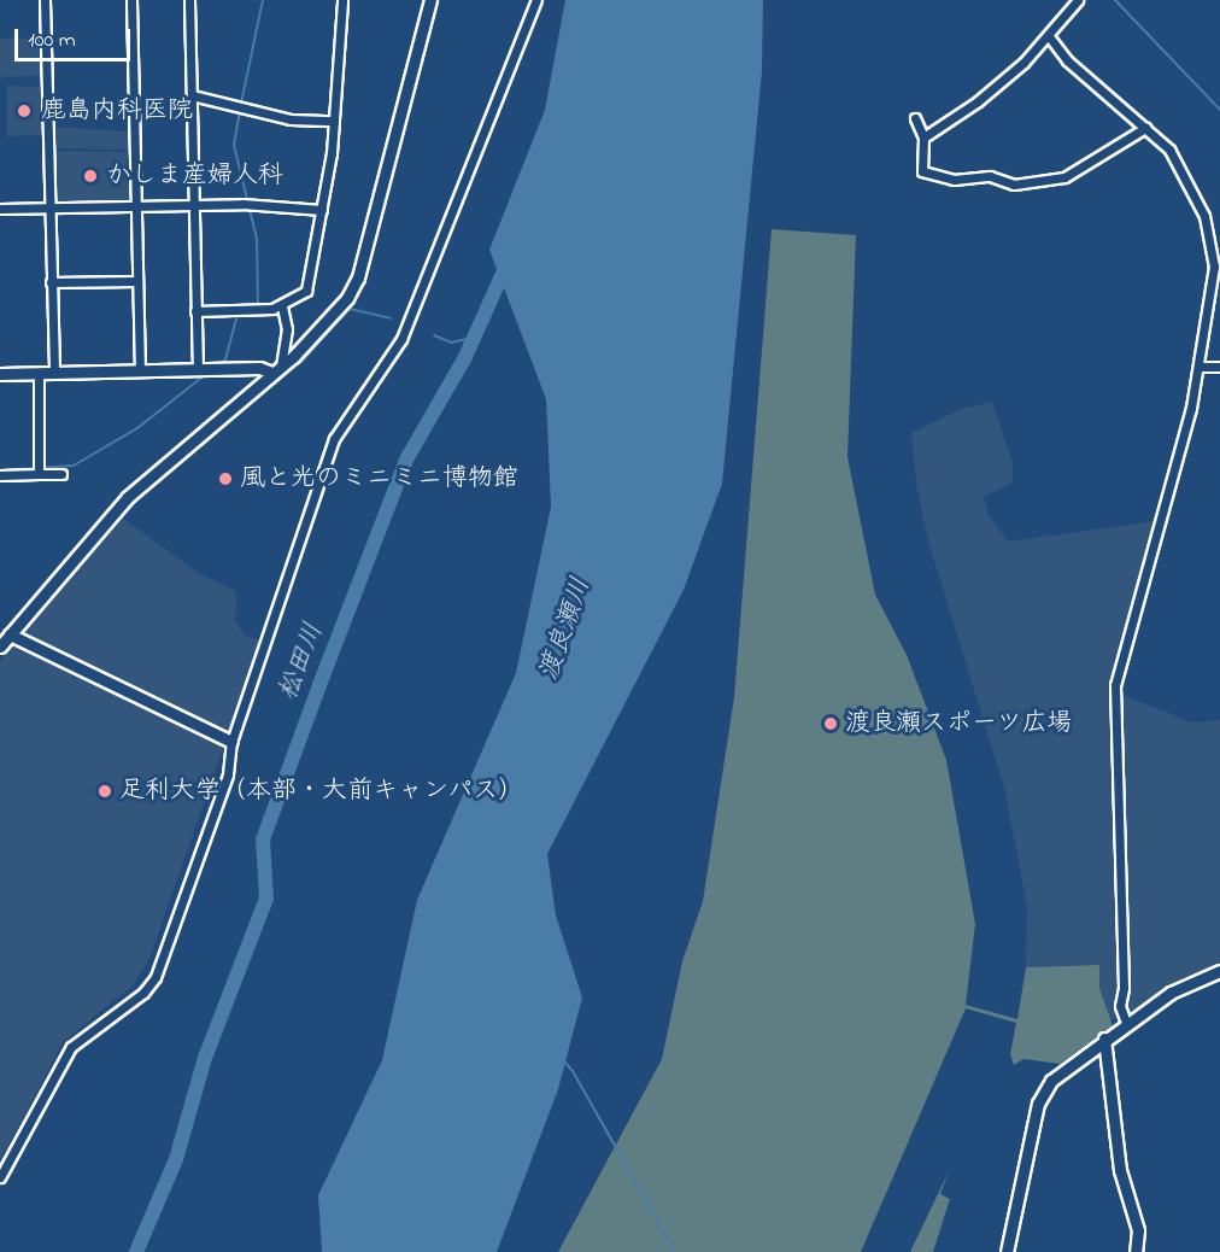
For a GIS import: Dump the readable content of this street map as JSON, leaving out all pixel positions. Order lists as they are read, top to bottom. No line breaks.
{"water":["渡良瀬川","松田川"],"places":["鹿島内科医院","かしま産婦人科","風と光のミニミニ博物館","渡良瀬スポーツ広場","足利大学（本部・大前キャンパス）"],"scale_bar":"100 m"}
